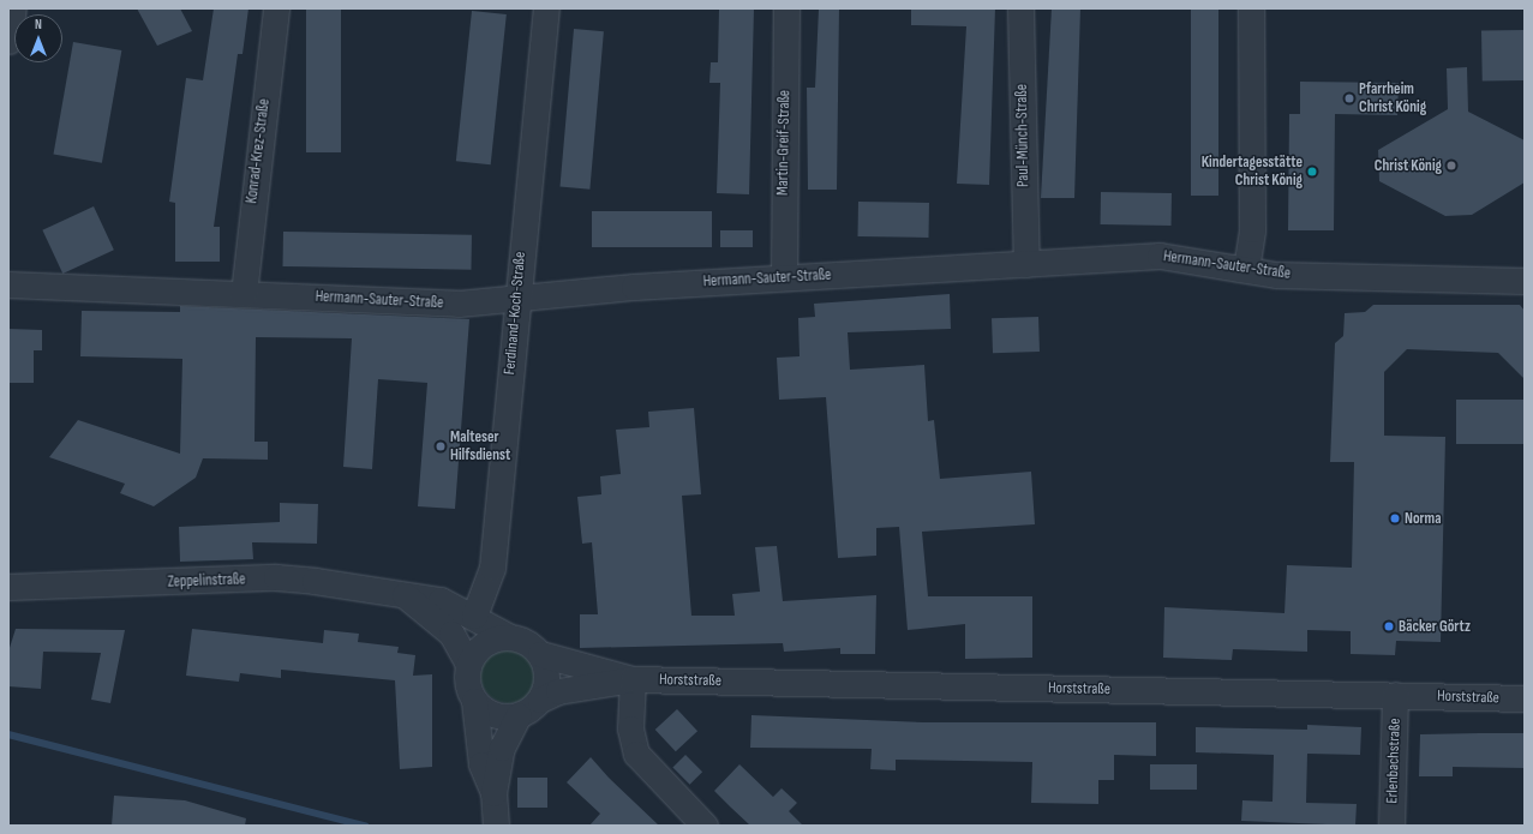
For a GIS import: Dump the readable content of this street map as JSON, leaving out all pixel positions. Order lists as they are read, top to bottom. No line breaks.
{"streets":{"street":["Paul-Münch-Straße","Martin-Greif-Straße","Konrad-Krez-Straße","Hermann-Sauter-Straße","Ferdinand-Koch-Straße","Zeppelinstraße","Horststraße","Erlenbachstraße"]},"crossings":[["Paul-Münch-Straße","Hermann-Sauter-Straße"],["Martin-Greif-Straße","Hermann-Sauter-Straße"],["Konrad-Krez-Straße","Hermann-Sauter-Straße"],["Hermann-Sauter-Straße","Ferdinand-Koch-Straße"],["Ferdinand-Koch-Straße","Zeppelinstraße"],["Zeppelinstraße","Horststraße"],["Horststraße","Erlenbachstraße"]],"places":["Pfarrheim Christ König","Christ König","Kindertagesstätte Christ König","Malteser Hilfsdienst","Norma","Bäcker Görtz"],"north":"top"}
